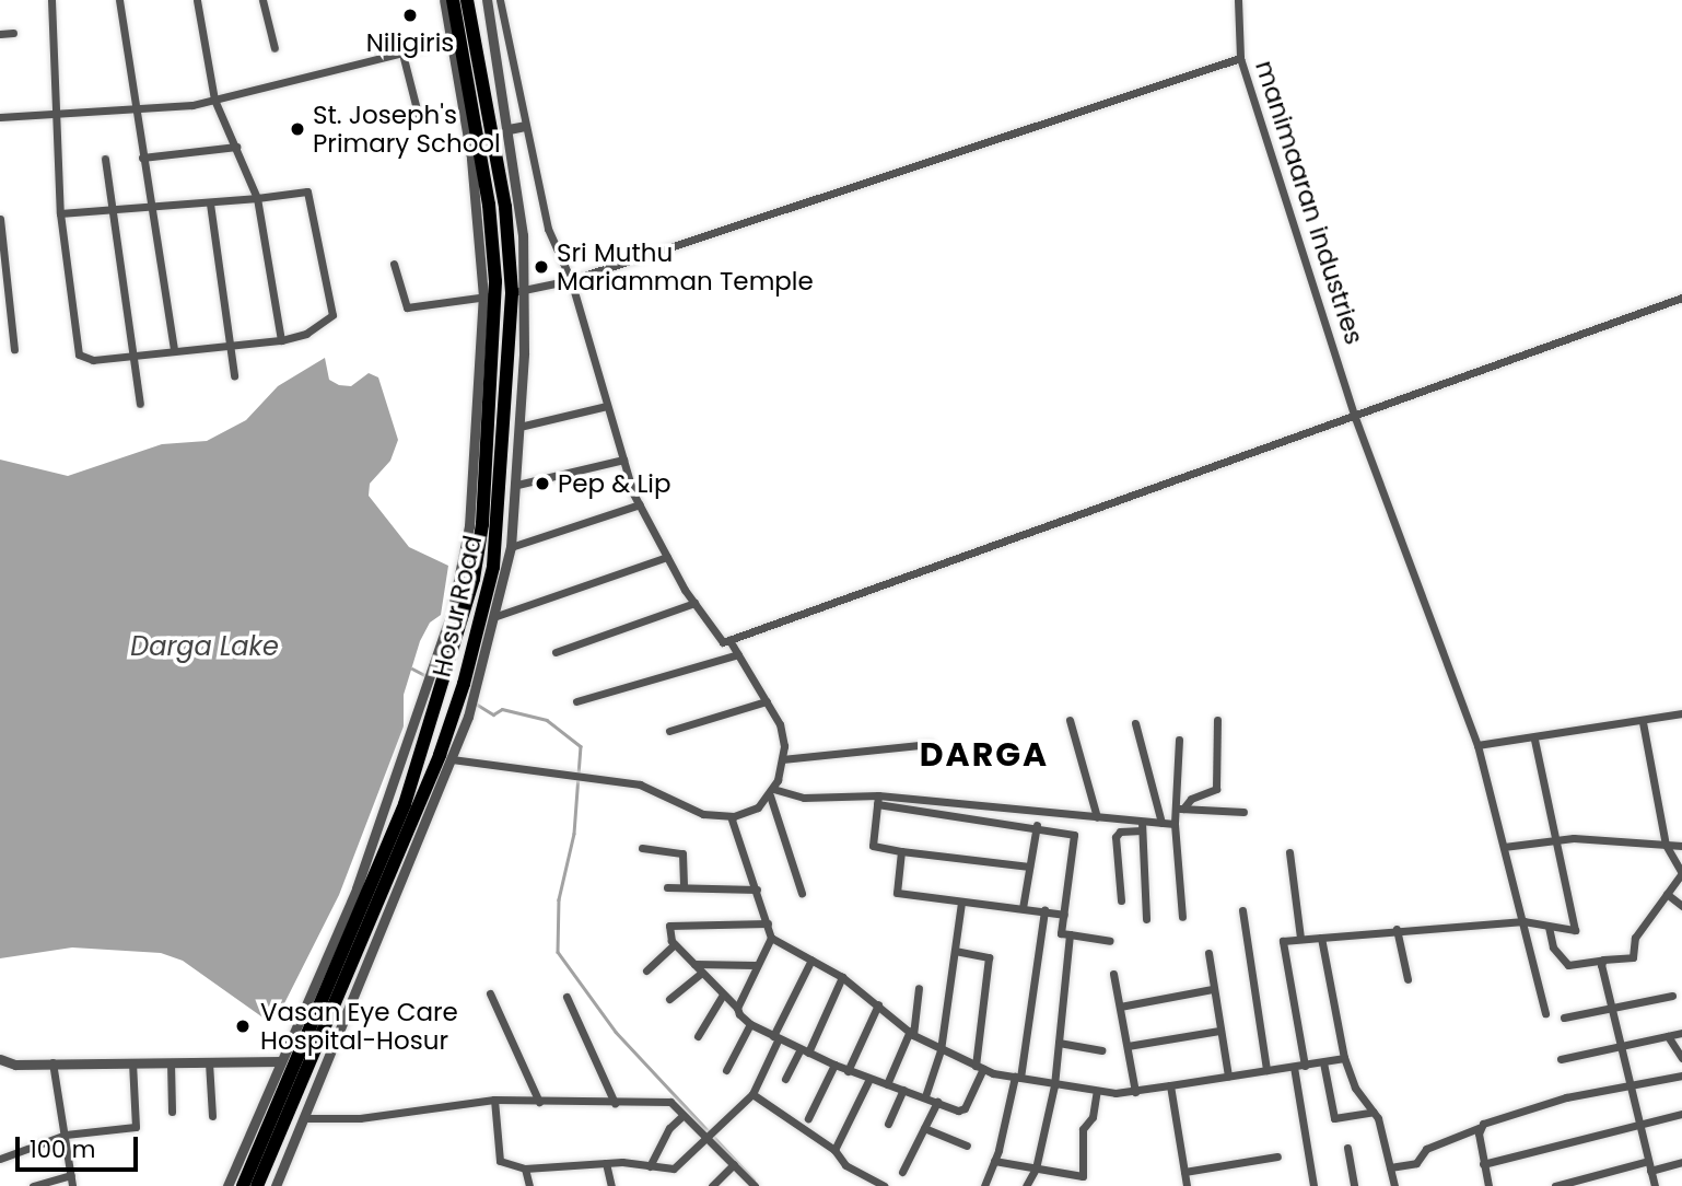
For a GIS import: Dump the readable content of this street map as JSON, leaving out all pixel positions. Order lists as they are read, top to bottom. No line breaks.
{"streets":{"highway":["Hosur Road"],"street":["manimaaran industries"]},"districts":["DARGA"],"water":["Darga Lake"],"places":["Niligiris","St. Joseph's Primary School","Sri Muthu Mariamman Temple","Pep & Lip","Vasan Eye Care Hospital-Hosur"],"scale_bar":"100 m"}
